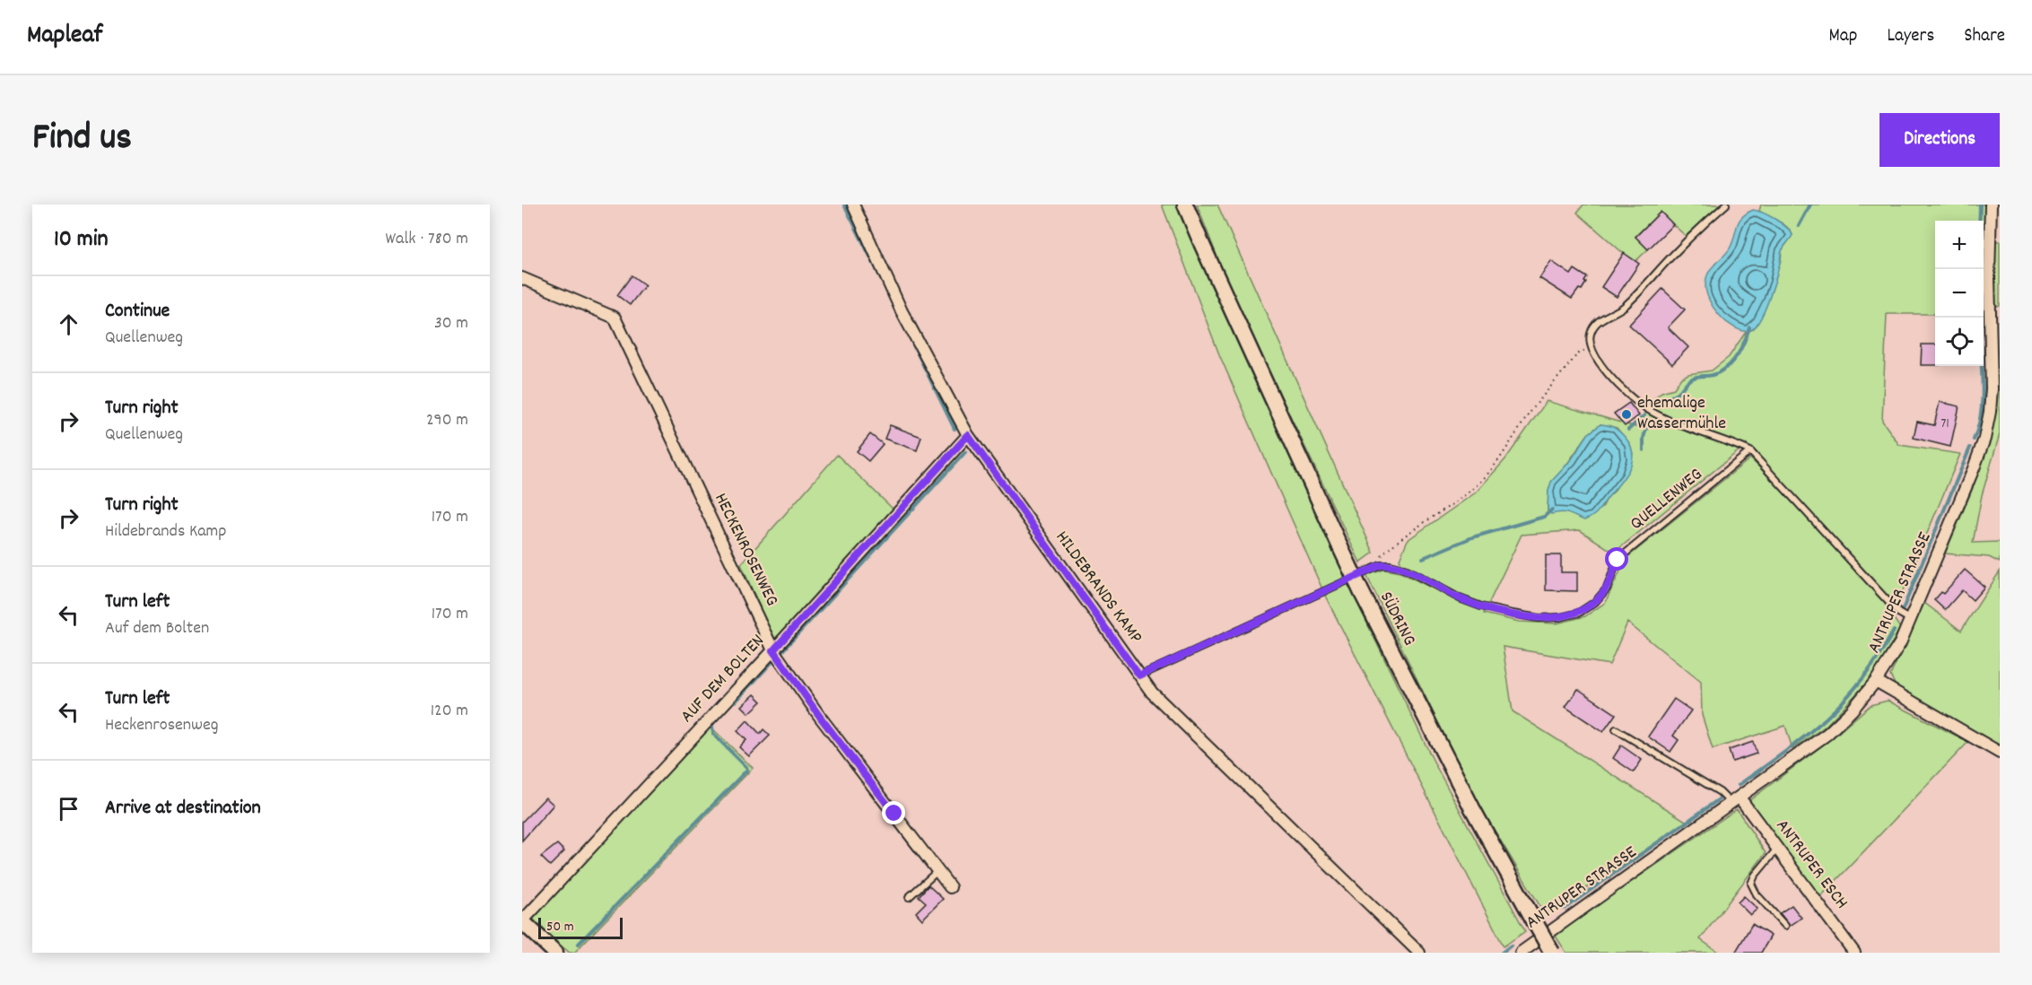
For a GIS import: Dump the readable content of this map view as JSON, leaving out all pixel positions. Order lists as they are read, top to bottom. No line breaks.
{"streets":{"main road":["SÜDRING"],"street":["HECKENROSENWEG","HILDEBRANDS KAMP","ANTRUPER STRASSE","AUF DEM BOLTEN","ANTRUPER ESCH"],"lane":["QUELLENWEG"]},"crossings":[["QUELLENWEG","HILDEBRANDS KAMP"],["HECKENROSENWEG","AUF DEM BOLTEN"],["HILDEBRANDS KAMP","AUF DEM BOLTEN"],["ANTRUPER STRASSE","ANTRUPER ESCH"]],"places":["ehemalige Wassermühle"],"house_numbers":["71"],"scale_bar":"50 m","page":{"header":"Mapleaf","nav":["Map","Layers","Share"],"title":"Find us","buttons":"Directions","heading":["10 min","Walk · 780 m"],"map_buttons":["+","−"],"list":[["Continue","Quellenweg","30 m"],["Turn right","Quellenweg","290 m"],["Turn right","Hildebrands Kamp","170 m"],["Turn left","Auf dem Bolten","170 m"],["Turn left","Heckenrosenweg","120 m"],"Arrive at destination"],"scale":"50 m"}}
